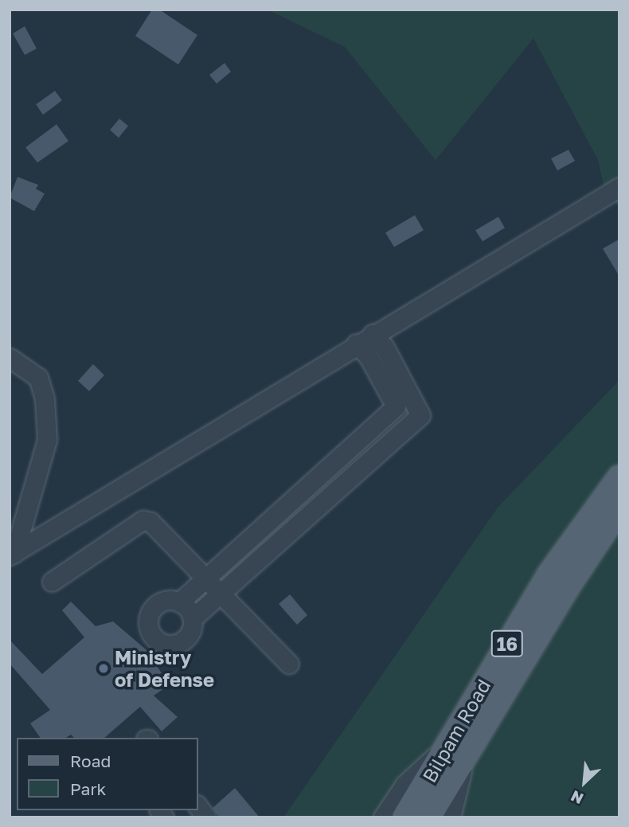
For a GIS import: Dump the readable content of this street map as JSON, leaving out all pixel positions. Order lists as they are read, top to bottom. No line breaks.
{"streets":{"main road":["16","Bilpam Road"]},"crossings":[["16","Bilpam Road"]],"places":["Ministry of Defense"],"legend":["Road","Park"],"north":"bottom left"}
